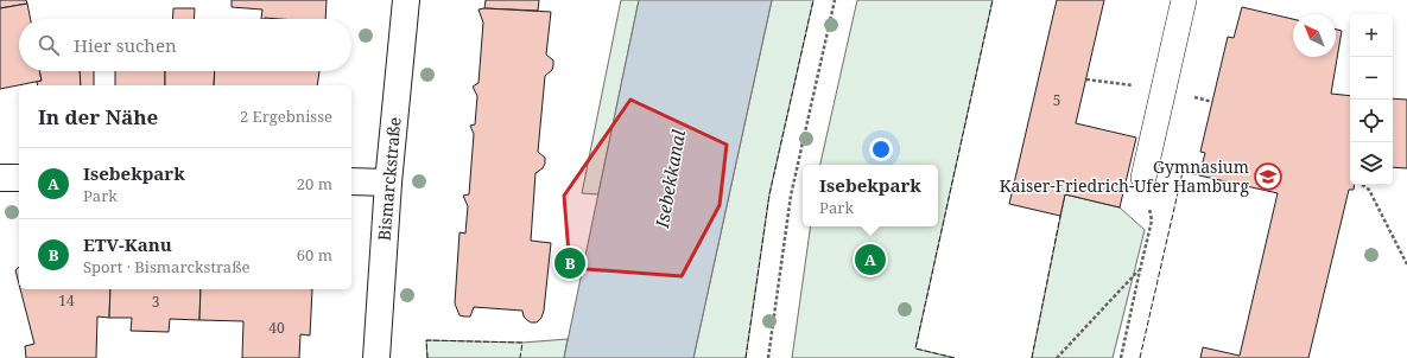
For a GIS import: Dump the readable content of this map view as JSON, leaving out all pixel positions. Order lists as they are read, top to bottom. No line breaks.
{"streets":{"street":["Bismarckstraße"]},"water":["Isebekkanal"],"places":{"school or university":["Gymnasium Kaiser-Friedrich-Ufer Hamburg"]},"house_numbers":["5","14","3","40"],"north":"top left","page":{"map_buttons":["+","−"],"search":"Hier suchen","heading":["In der Nähe","2 Ergebnisse"],"list":[{"mark":"A","name":"Isebekpark","note":"Park","value":"20 m"},{"mark":"B","name":"ETV-Kanu","note":"Sport · Bismarckstraße","value":"60 m"}],"popup":["Isebekpark","Park"],"pins":["A","B"]}}
